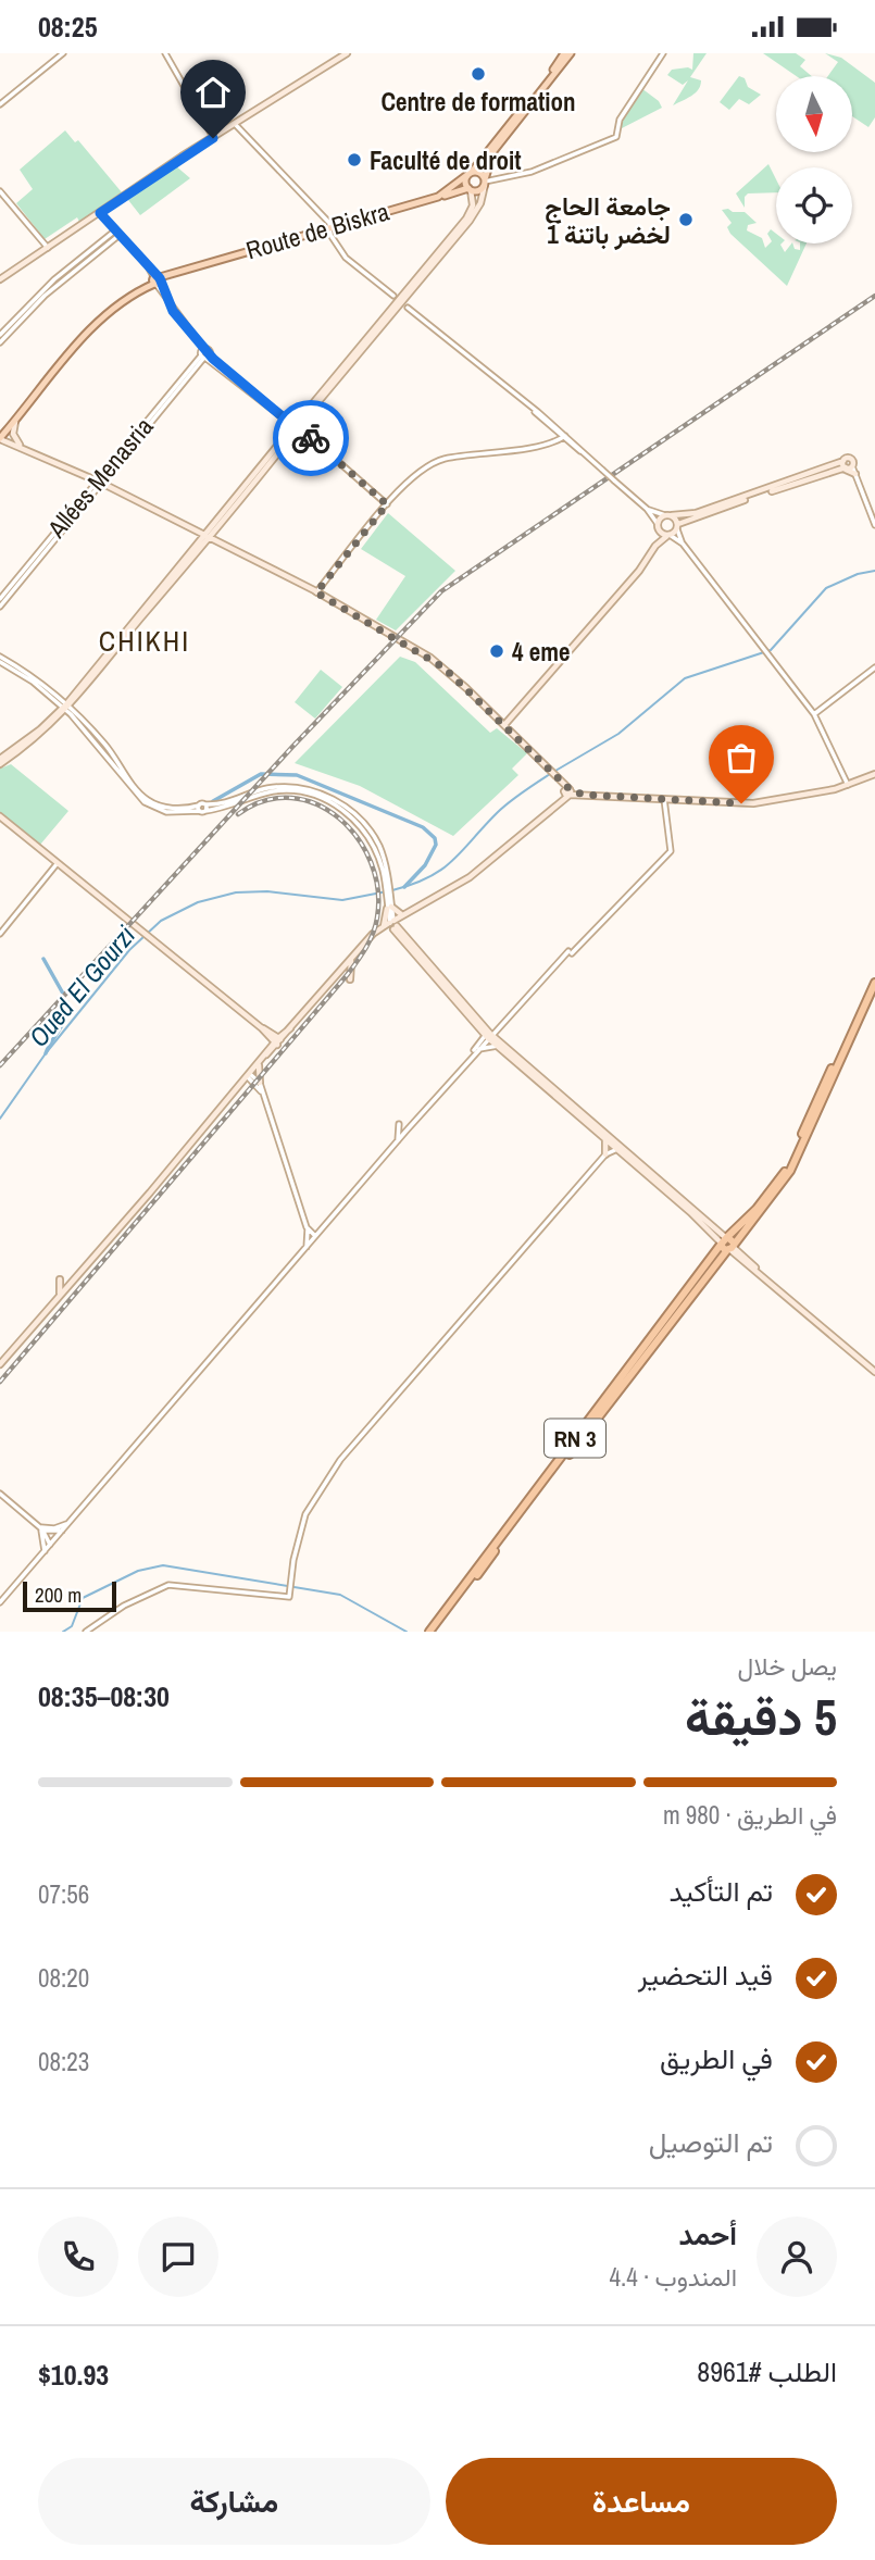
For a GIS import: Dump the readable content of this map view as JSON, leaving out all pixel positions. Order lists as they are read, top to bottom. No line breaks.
{"streets":{"highway":["RN 3"],"main road":["Route de Biskra"],"street":["Allées Menasria"]},"districts":["CHIKHI"],"water":["Oued El Gourzi"],"places":["Centre de formation","Faculté de droit","جامعة الحاج لخضر باتنة 1","4 eme"],"scale_bar":"200 m","north":"bottom","page":{"status":"08:25","scale":"200 m","heading":["5 دقيقة","يصل خلال","08:30–08:35"],"panel":["أحمد","المندوب · 4.4","الطلب #8961","$10.93"],"bar":"في الطريق · 980 m","list":[["تم التأكيد","07:56"],["قيد التحضير","08:20"],["في الطريق","08:23"],"تم التوصيل"],"buttons":["مساعدة","مشاركة"]}}
